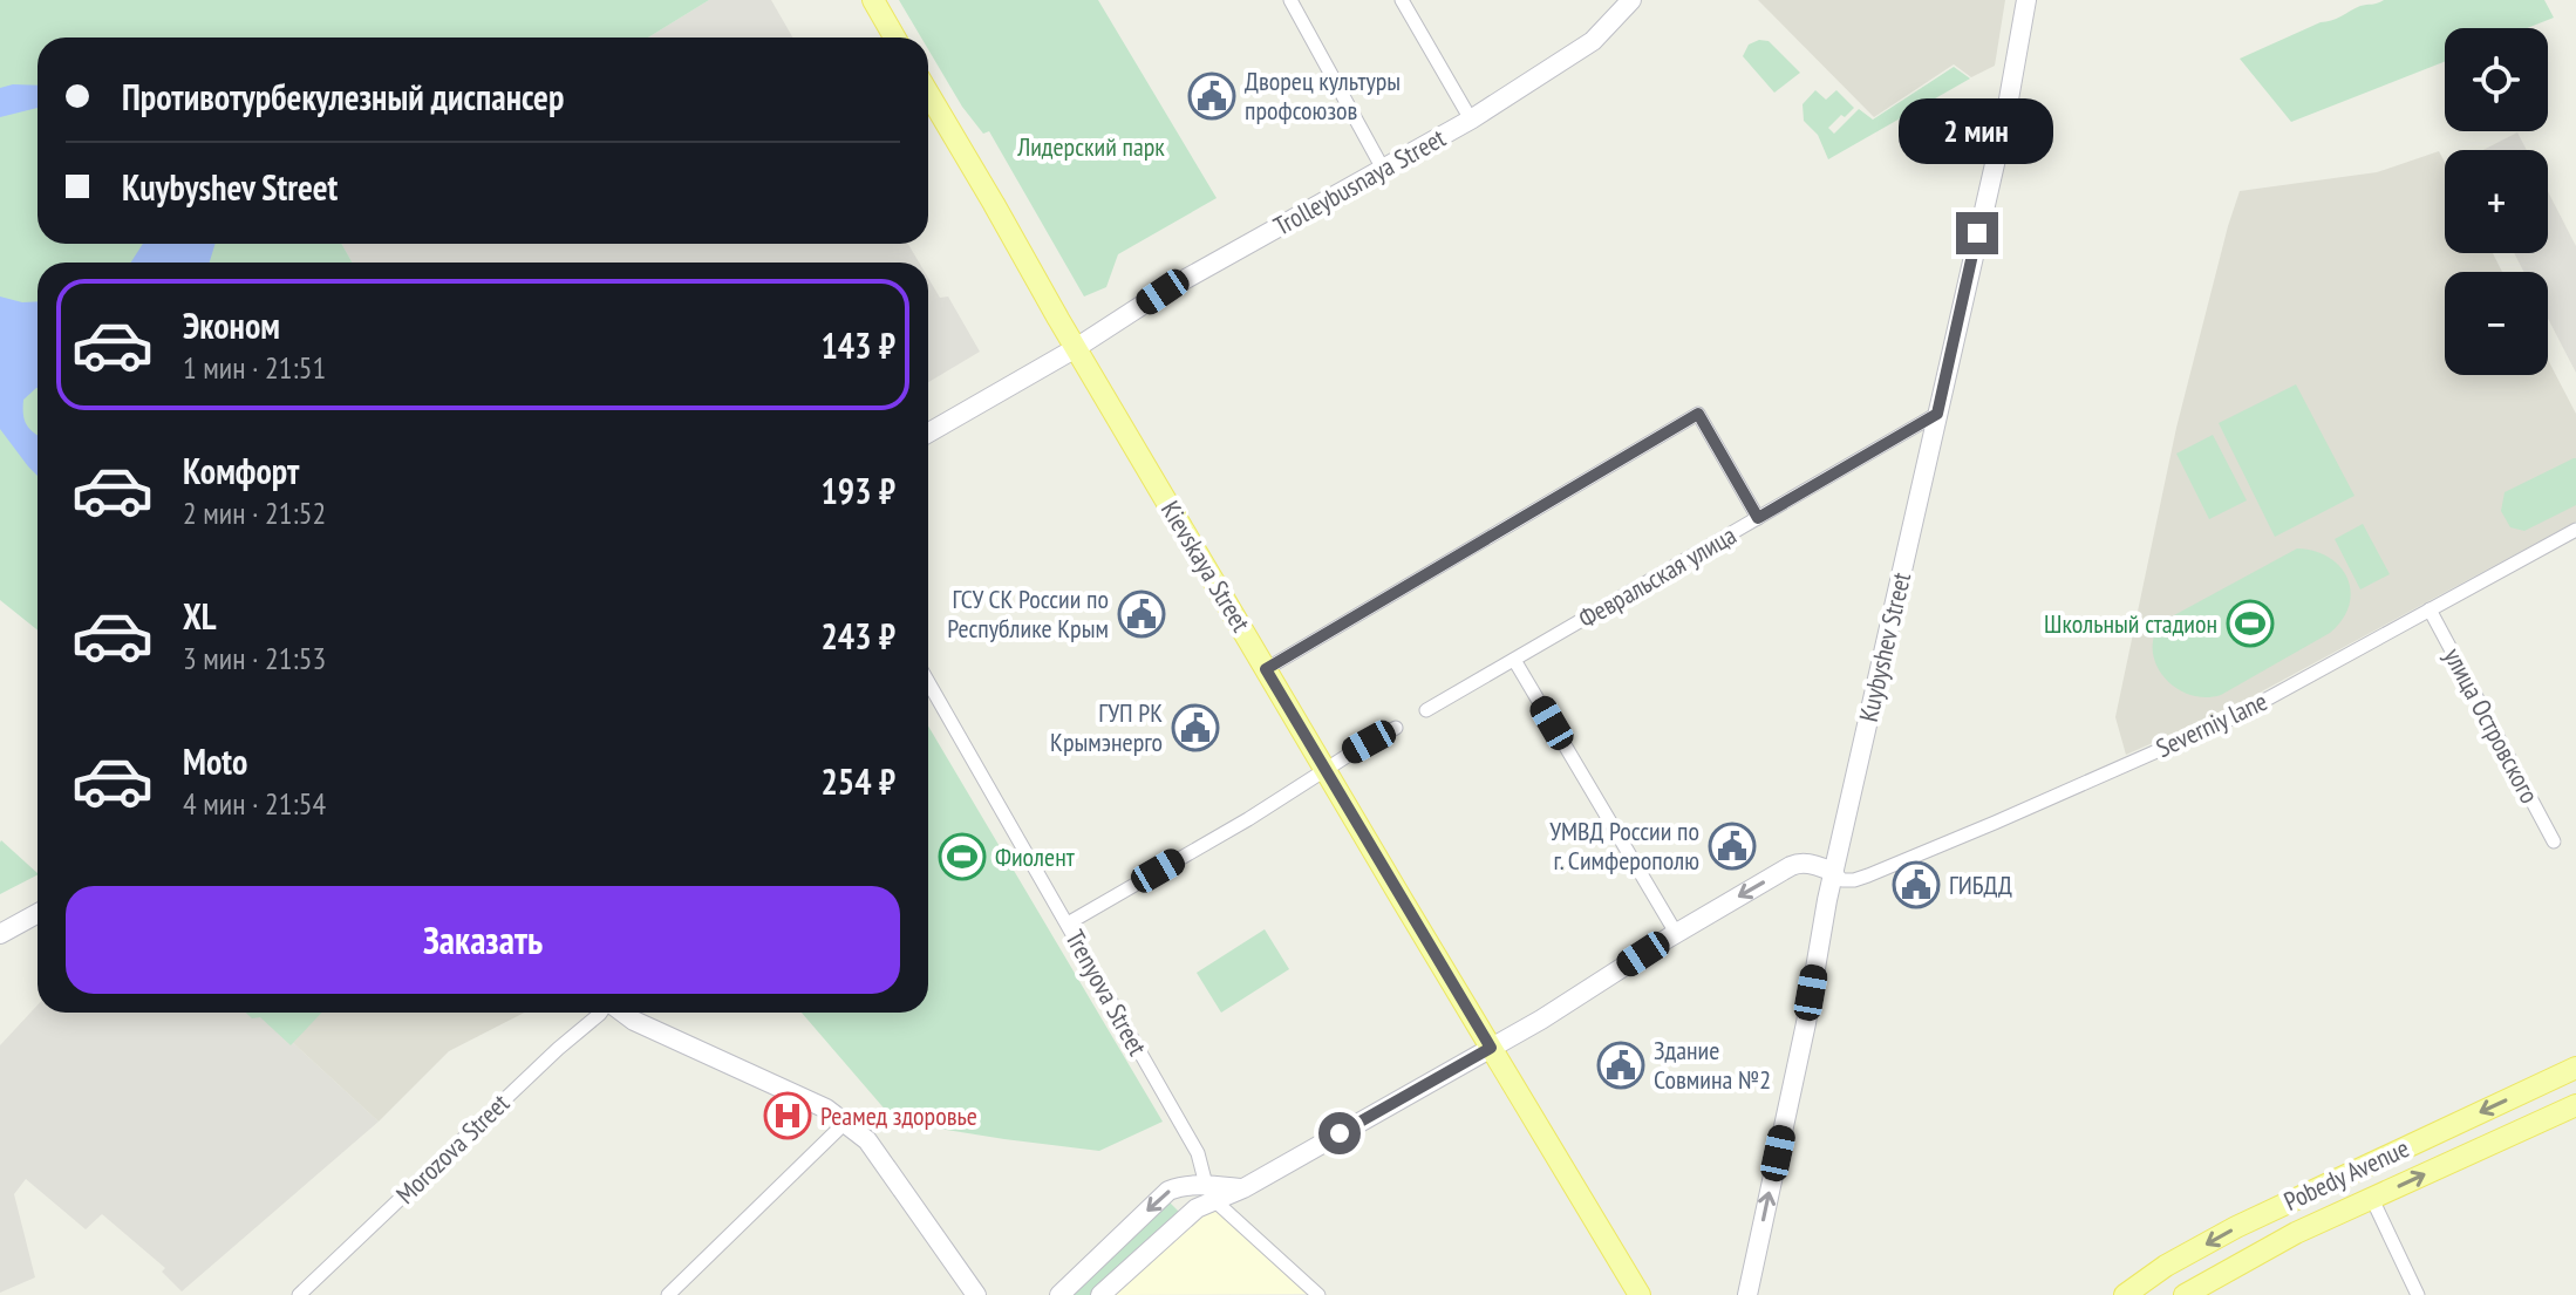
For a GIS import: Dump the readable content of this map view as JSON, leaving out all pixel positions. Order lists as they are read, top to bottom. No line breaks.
{"streets":{"main road":["Trolleybusnaya Street","Kievskaya Street","Kuybyshev Street","Pobedy Avenue"],"street":["Февральская улица","Severniy lane","улица Островского","Trenyova Street","Morozova Street"]},"crossings":[["Trolleybusnaya Street","Kievskaya Street"],["Февральская улица","Kuybyshev Street"],["Kuybyshev Street","Severniy lane"],["Severniy lane","улица Островского"]],"parks":["Лидерский парк"],"places":{"public building":["Дворец культуры профсоюзов","ГСУ СК России по Республике Крым","ГУП РК Крымэнерго","УМВД России по г. Симферополю","ГИБДД","Здание Совмина №2"],"sports":["Школьный стадион","Фиолент"],"hospital":["Реамед здоровье"]},"page":{"map_buttons":["+","−"],"banner":["Противотурбекулезный диспансер","Kuybyshev Street"],"bubble":"2 мин","list":[{"name":"Эконом","note":"1 мин · 21:51","value":"143 ₽"},{"name":"Комфорт","note":"2 мин · 21:52","value":"193 ₽"},{"name":"XL","note":"3 мин · 21:53","value":"243 ₽"},{"name":"Moto","note":"4 мин · 21:54","value":"254 ₽"}],"buttons":"Заказать"}}
